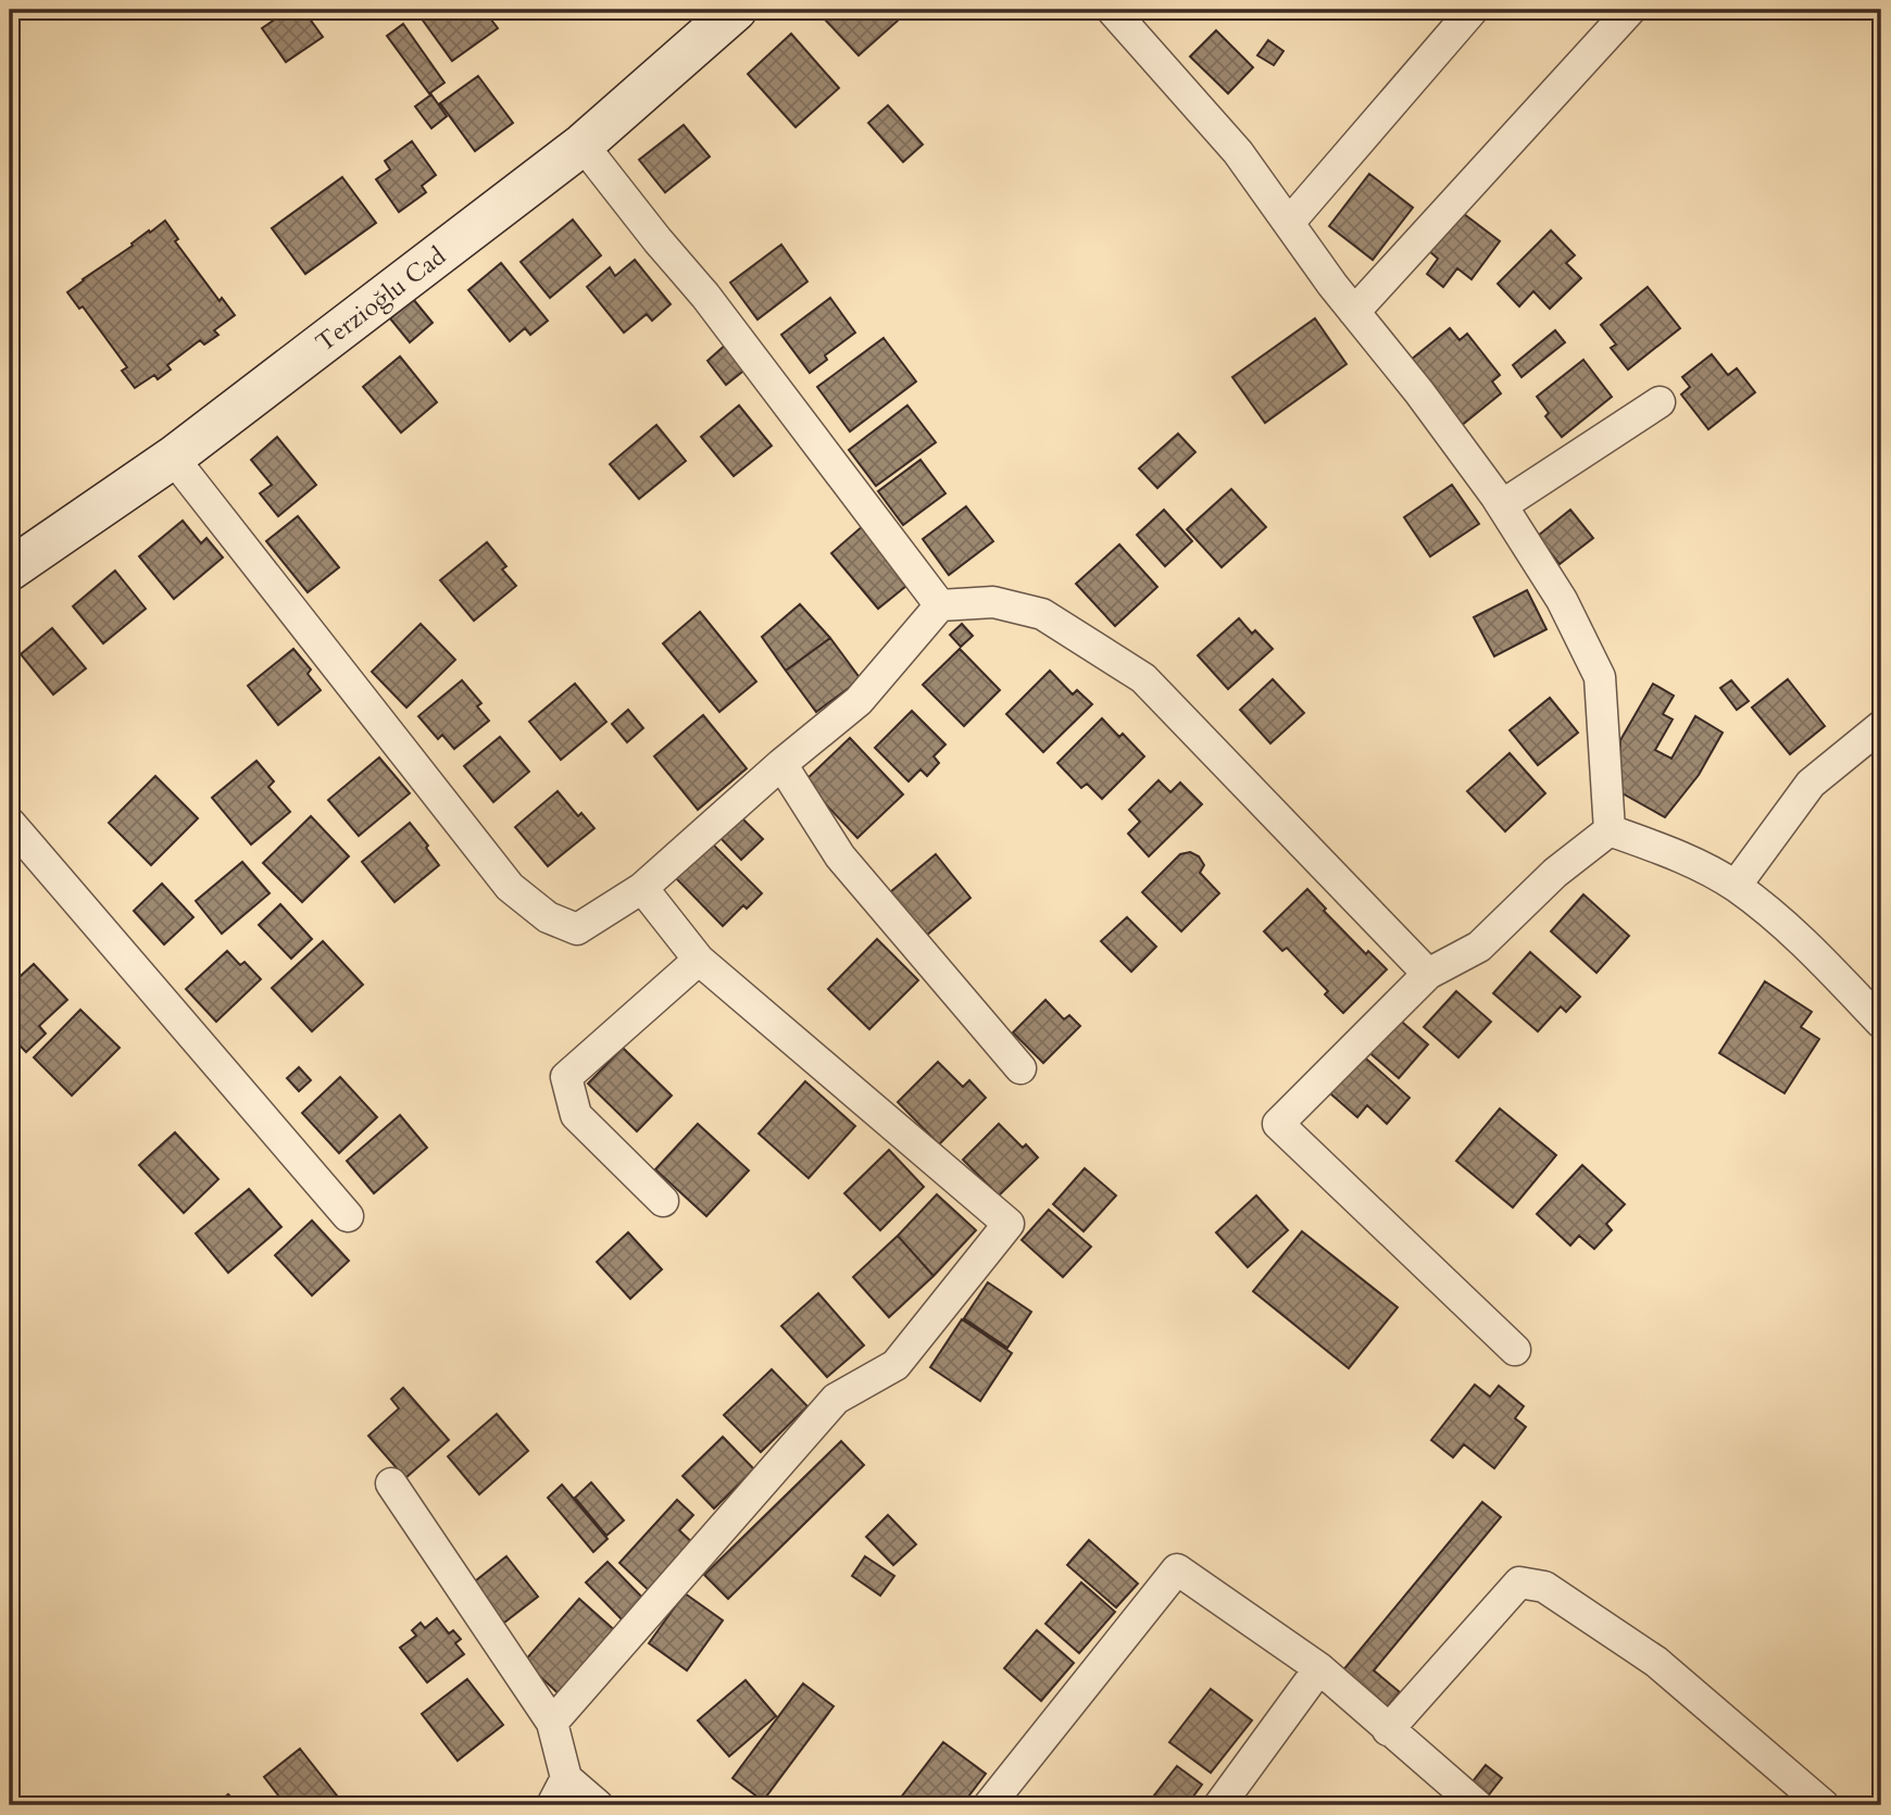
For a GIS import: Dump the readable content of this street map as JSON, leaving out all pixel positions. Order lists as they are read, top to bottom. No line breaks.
{"streets":{"street":["Terzioğlu Cad"]}}
